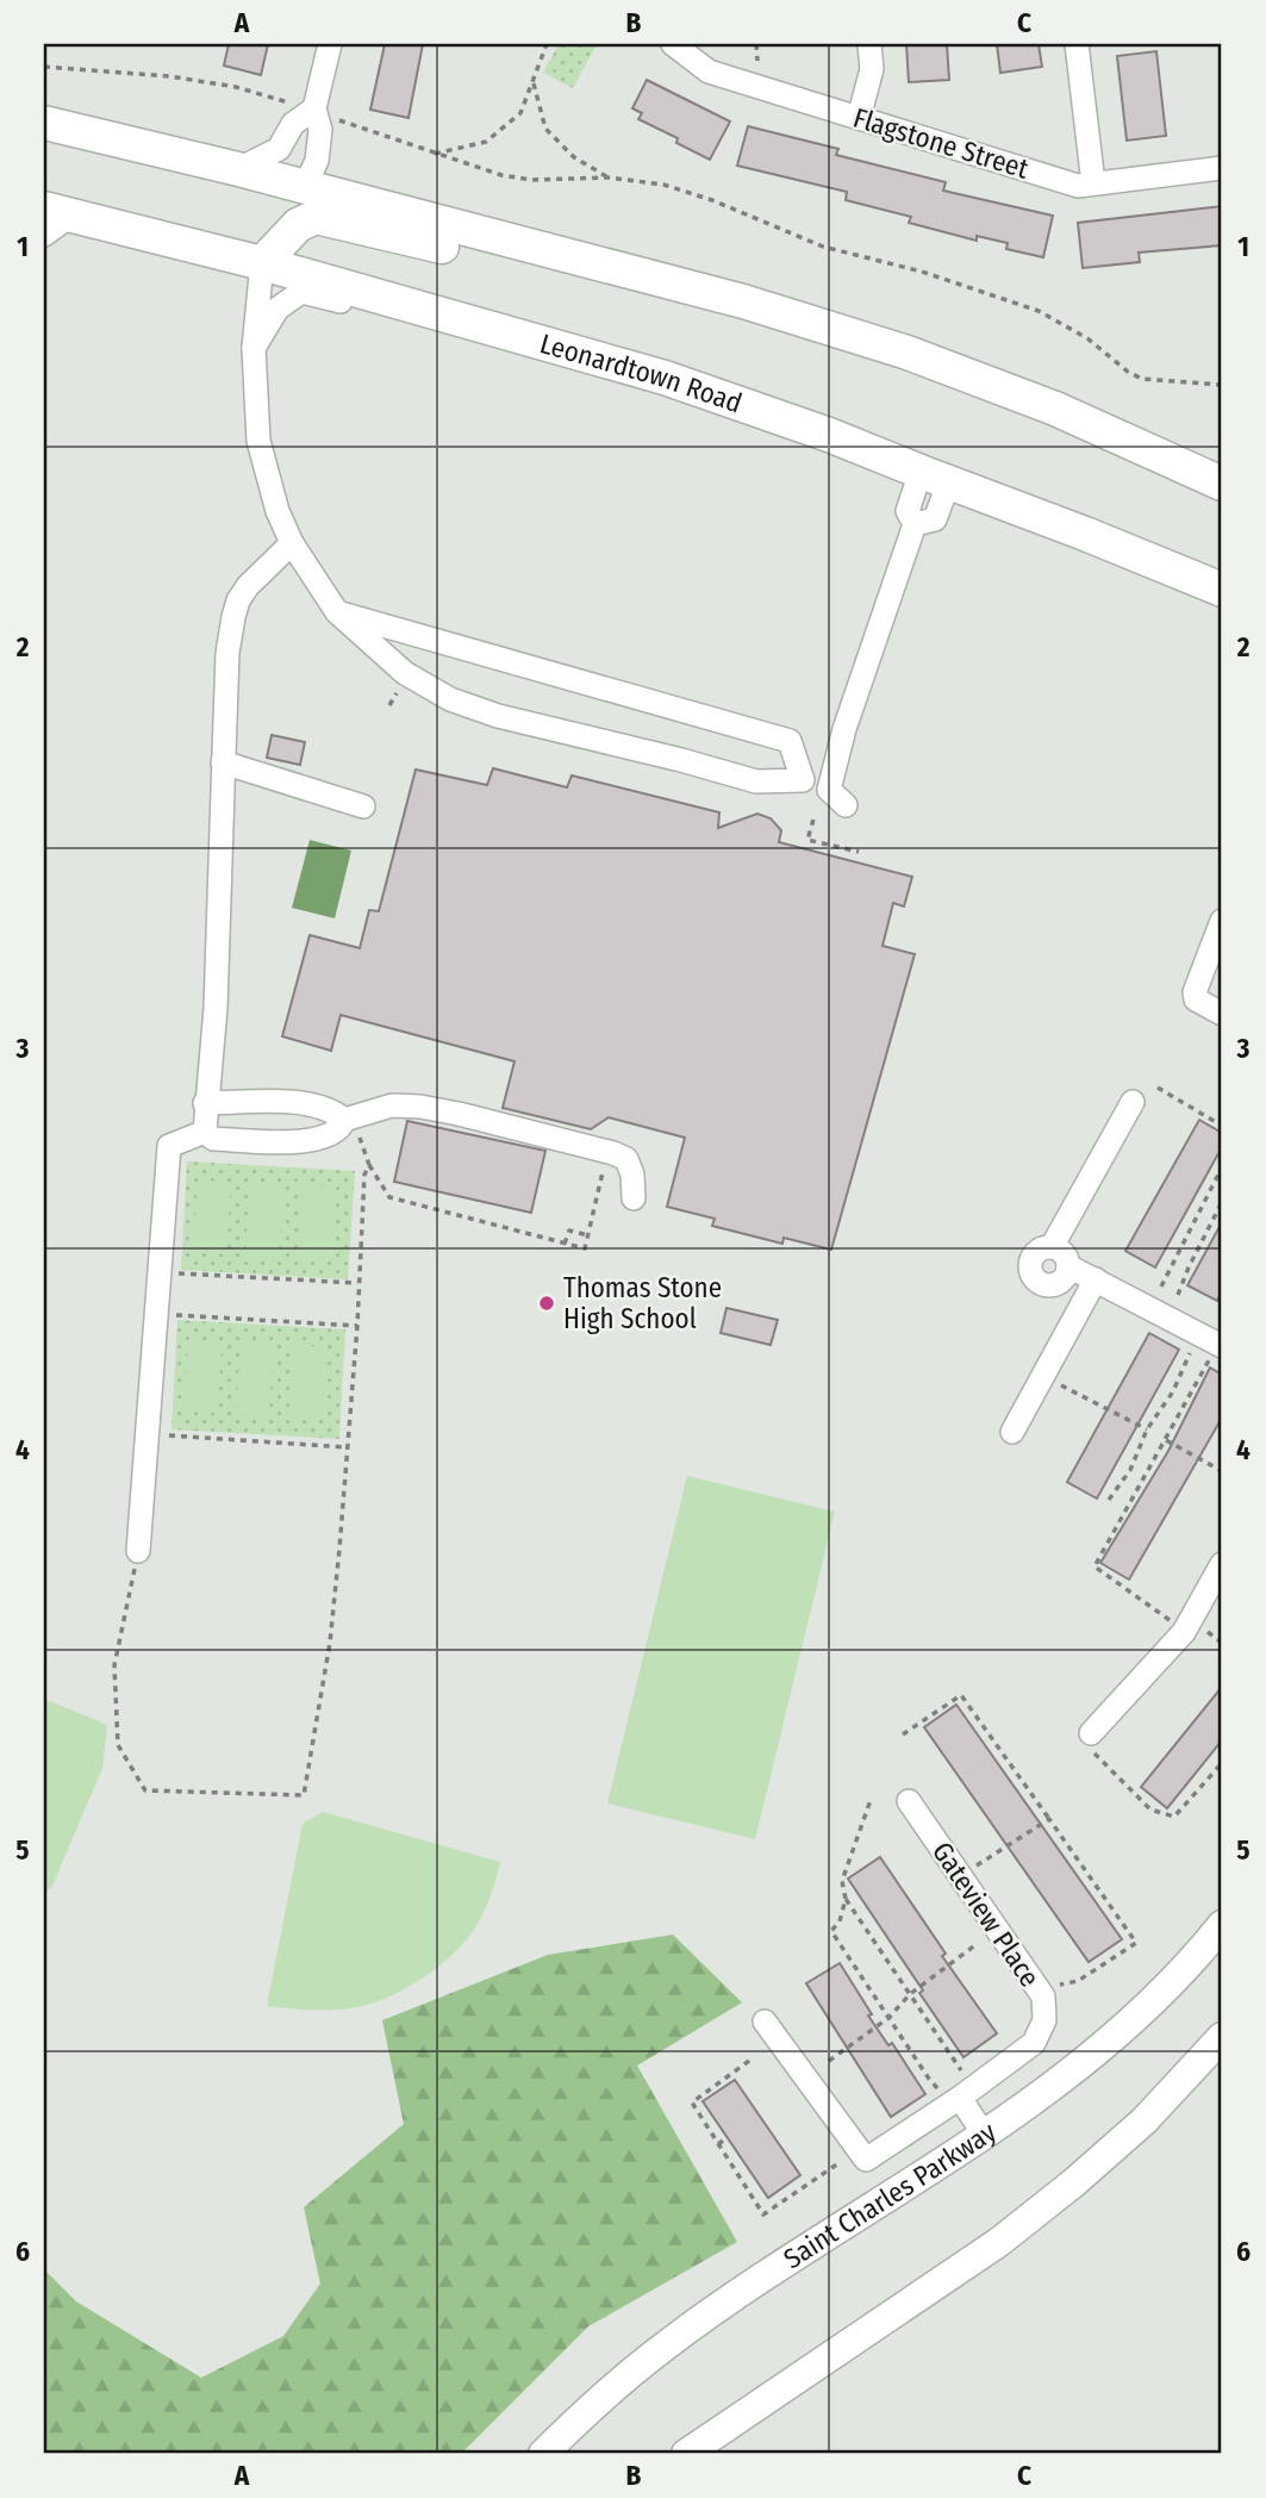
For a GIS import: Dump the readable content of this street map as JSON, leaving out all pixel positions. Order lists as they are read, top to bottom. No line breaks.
{"streets":{"highway":["Leonardtown Road"],"main road":["Saint Charles Parkway"],"street":["Flagstone Street","Gateview Place"]},"places":["Thomas Stone High School"],"grid":{"columns":["A","B","C"],"rows":["1","2","3","4","5","6"]}}
